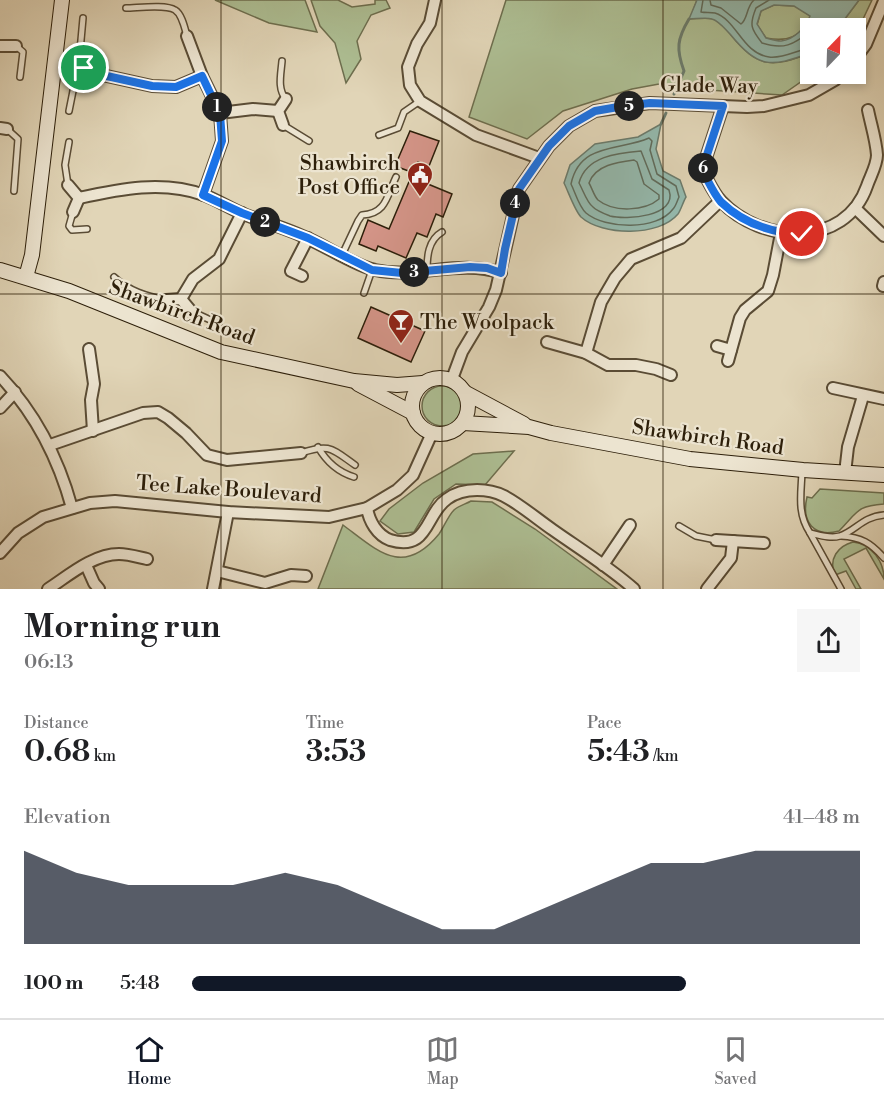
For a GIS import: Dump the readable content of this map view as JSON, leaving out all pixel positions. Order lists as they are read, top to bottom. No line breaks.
{"streets":{"main road":["Shawbirch Road"],"street":["Glade Way","Tee Lake Boulevard"]},"crossings":[["Glade Way","Shawbirch Road"],["Glade Way","Tee Lake Boulevard"],["Shawbirch Road","Tee Lake Boulevard"]],"places":{"public building":["Shawbirch Post Office"],"bar":["The Woolpack"]},"north":"top right","page":{"pins":["5","1","6","4","2","3"],"heading":["Morning run","06:13"],"stats":[["Distance","0.68 km"],["Time","3:53"],["Pace","5:43 /km"]],"chart":["Elevation","41–48 m"],"list":[{"name":"100 m","note":"5:48"}],"tabs":["Home","Map","Saved"]}}
